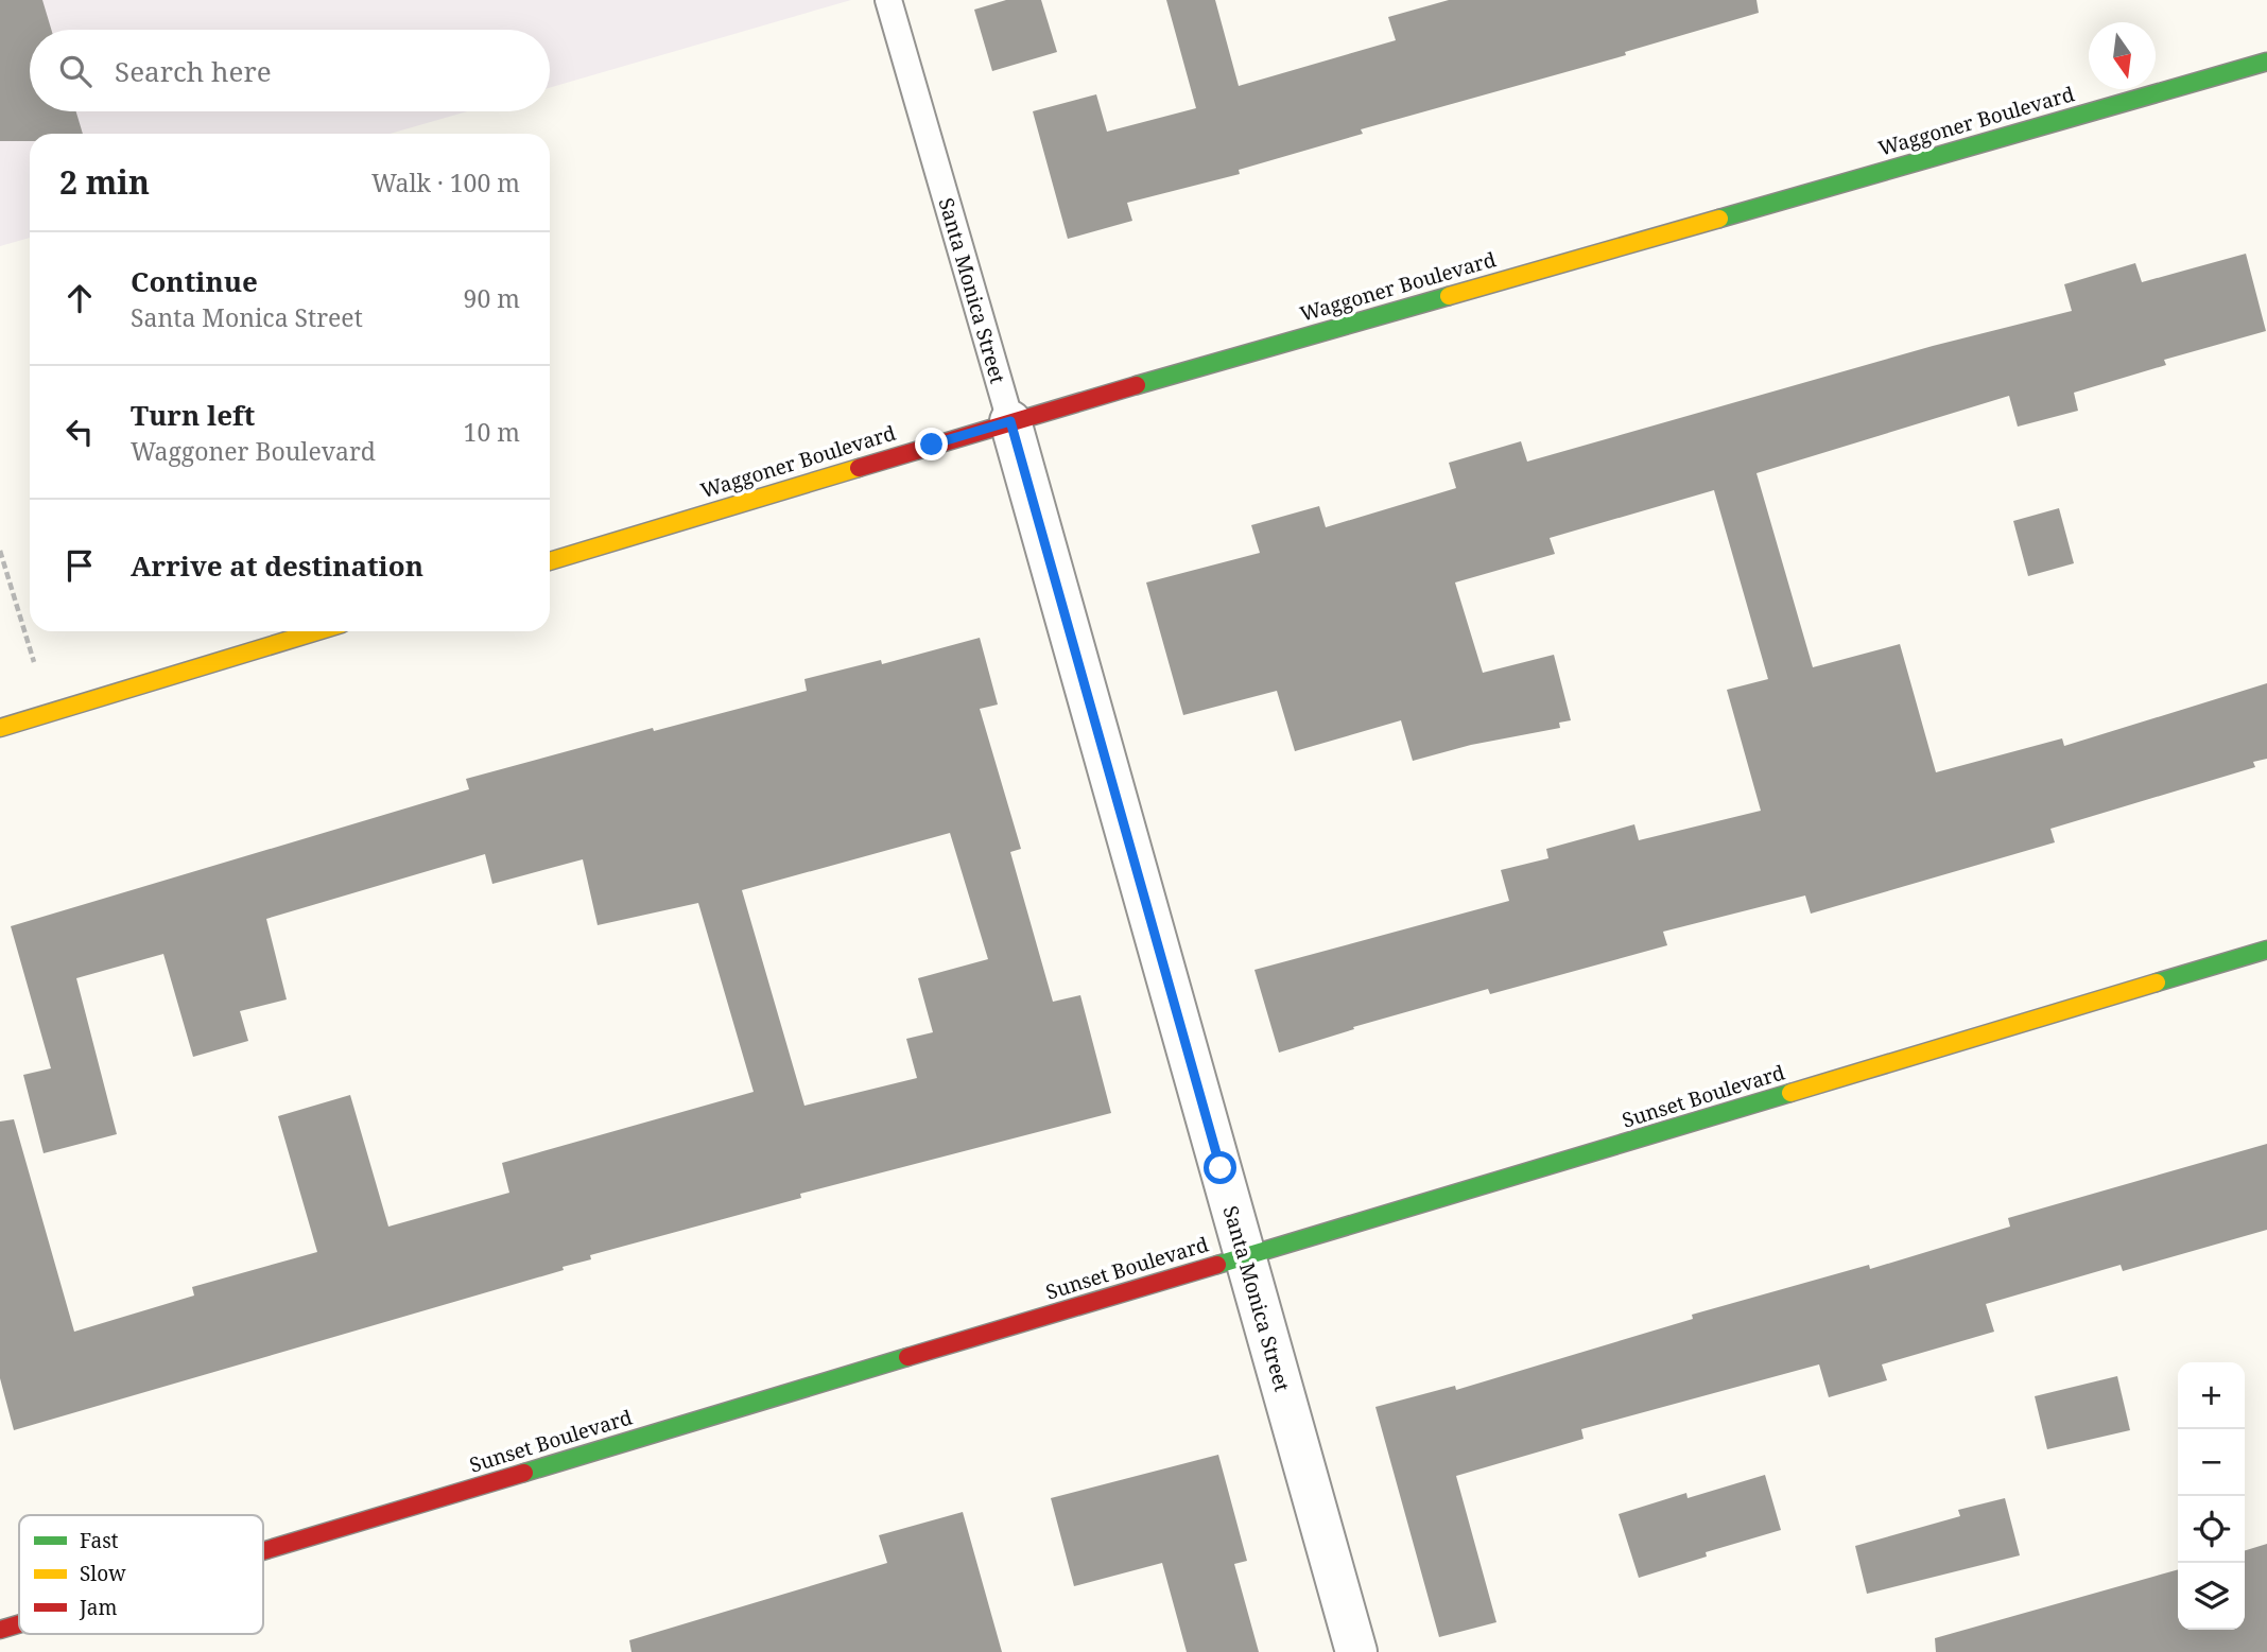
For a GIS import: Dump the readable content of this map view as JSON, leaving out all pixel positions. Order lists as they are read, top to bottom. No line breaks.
{"streets":{"street":["Waggoner Boulevard","Santa Monica Street","Sunset Boulevard"]},"crossings":[["Waggoner Boulevard","Santa Monica Street"],["Santa Monica Street","Sunset Boulevard"]],"legend":["Fast","Slow","Jam"],"north":"bottom","page":{"search":"Search here","heading":["2 min","Walk · 100 m"],"list":[["Continue","Santa Monica Street","90 m"],["Turn left","Waggoner Boulevard","10 m"],"Arrive at destination"],"map_buttons":["+","−"]}}
